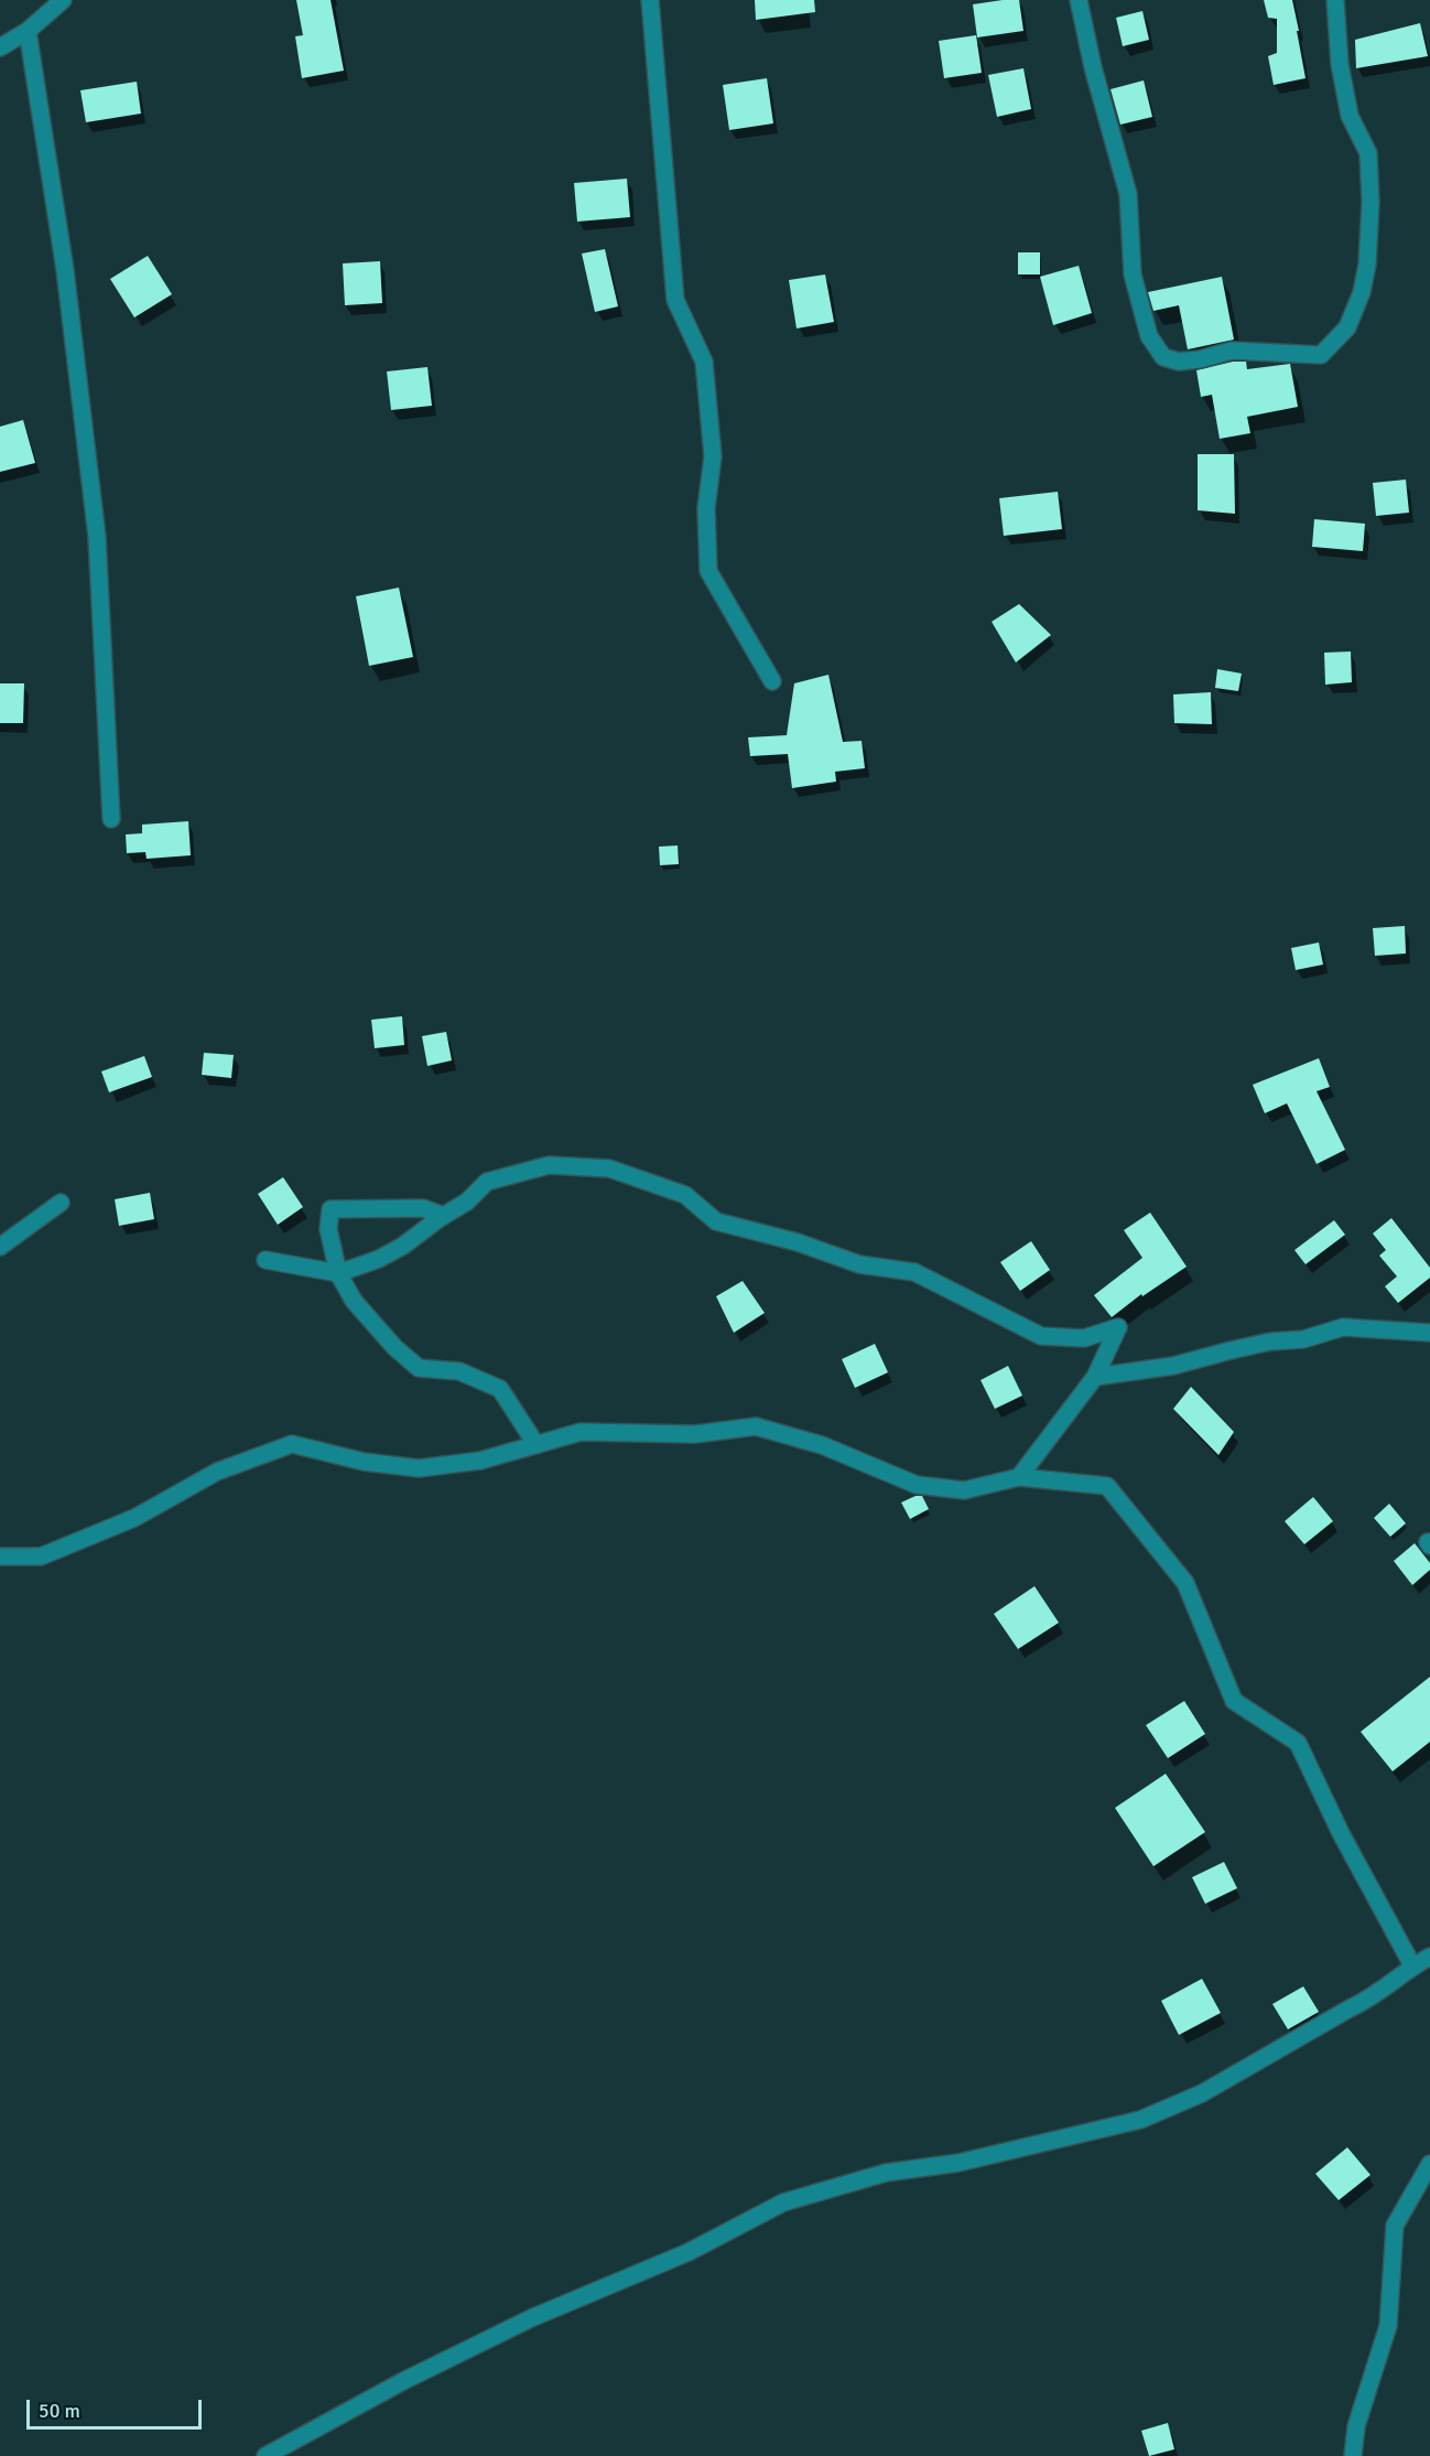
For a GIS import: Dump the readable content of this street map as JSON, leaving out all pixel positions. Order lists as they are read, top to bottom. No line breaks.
{"scale_bar":"50 m"}
